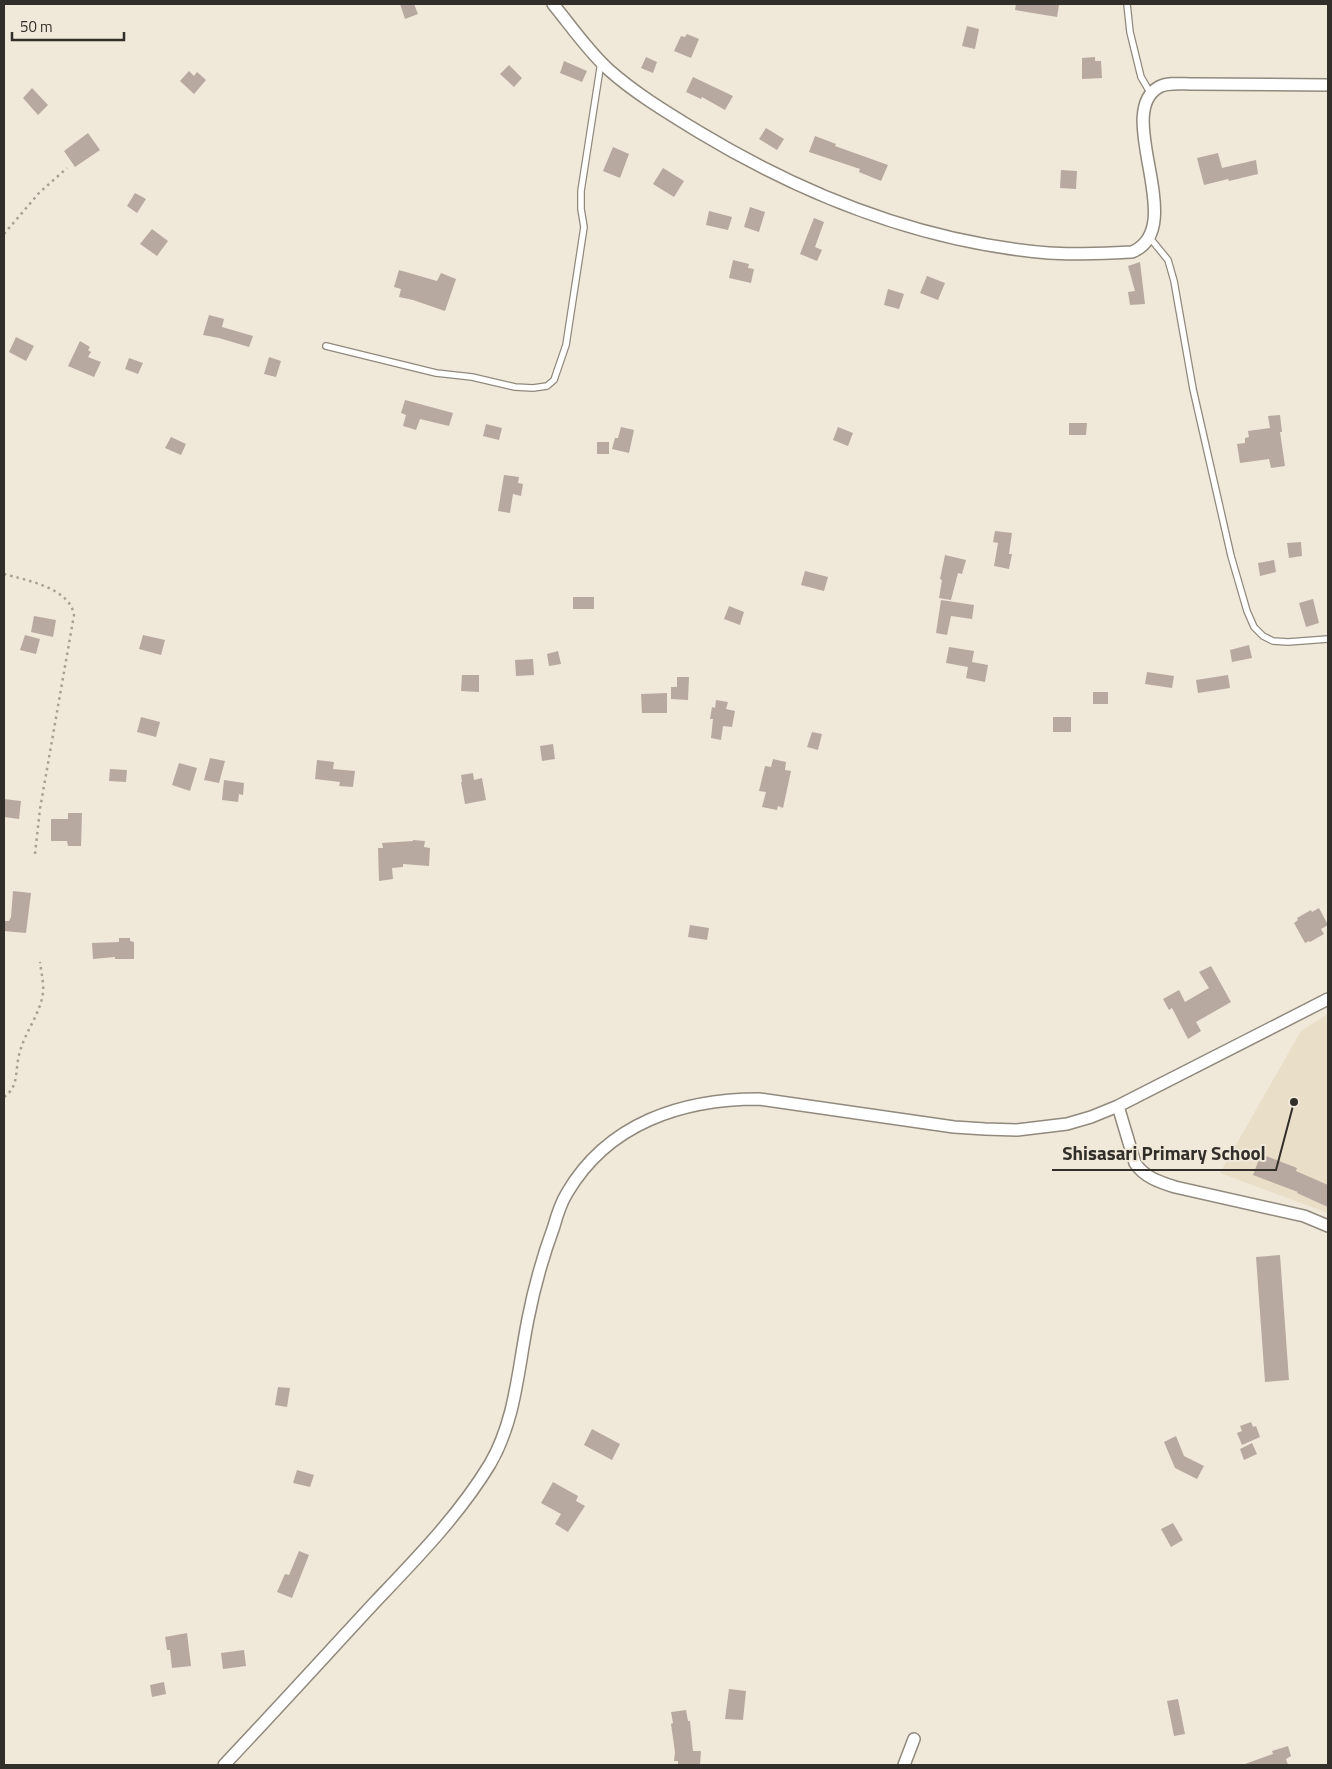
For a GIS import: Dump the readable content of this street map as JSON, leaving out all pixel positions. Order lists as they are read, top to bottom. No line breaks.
{"places":["Shisasari Primary School"],"scale_bar":"50 m"}
